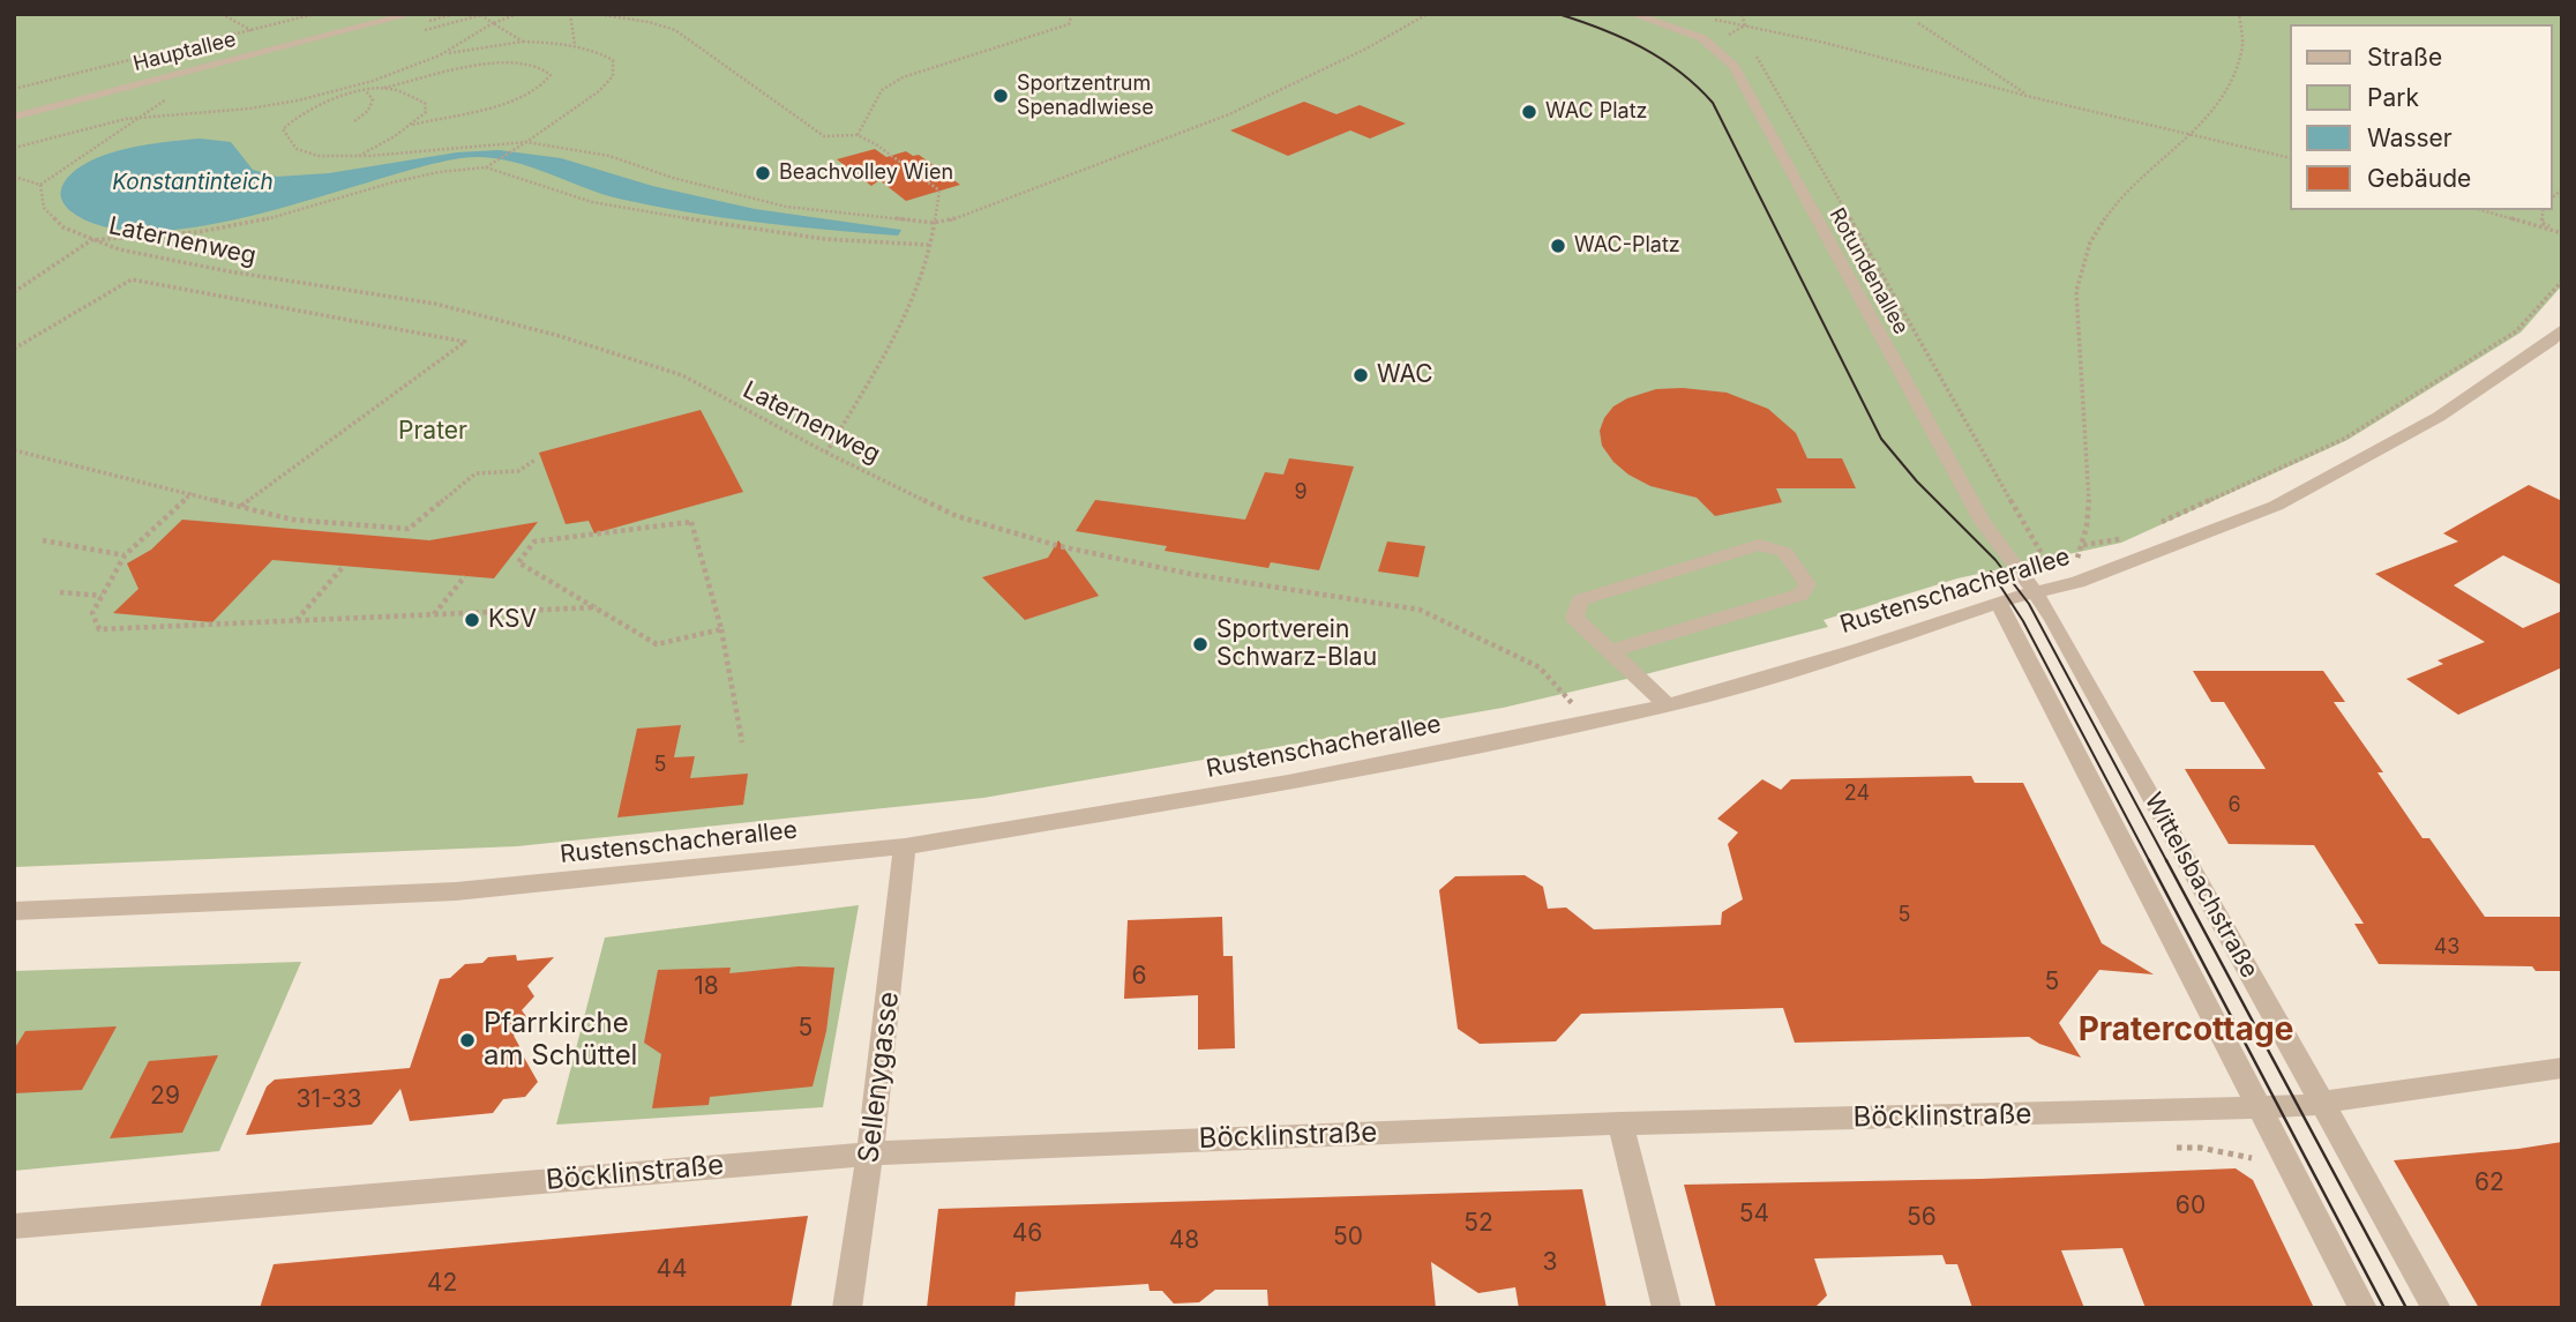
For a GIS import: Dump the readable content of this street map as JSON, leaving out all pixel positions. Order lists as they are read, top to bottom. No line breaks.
{"streets":{"street":["Hauptallee","Rotundenallee","Rustenschacherallee","Wittelsbachstraße","Sellenygasse","Böcklinstraße"],"path":["Laternenweg"]},"crossings":[["Laternenweg","Rustenschacherallee"],["Rotundenallee","Rustenschacherallee"],["Rotundenallee","Wittelsbachstraße"],["Rustenschacherallee","Wittelsbachstraße"],["Rustenschacherallee","Sellenygasse"],["Wittelsbachstraße","Böcklinstraße"],["Sellenygasse","Böcklinstraße"]],"districts":["Pratercottage"],"water":["Konstantinteich"],"parks":["Prater"],"places":["Sportzentrum Spenadlwiese","WAC Platz","Beachvolley Wien","WAC-Platz","WAC","KSV","Sportverein Schwarz-Blau","Pfarrkirche am Schüttel"],"house_numbers":["9","5","24","6","5","43","6","5","18","5","29","31-33","62","60","54","56","52","46","50","48","3","44","42"],"legend":["Straße","Park","Wasser","Gebäude"]}
